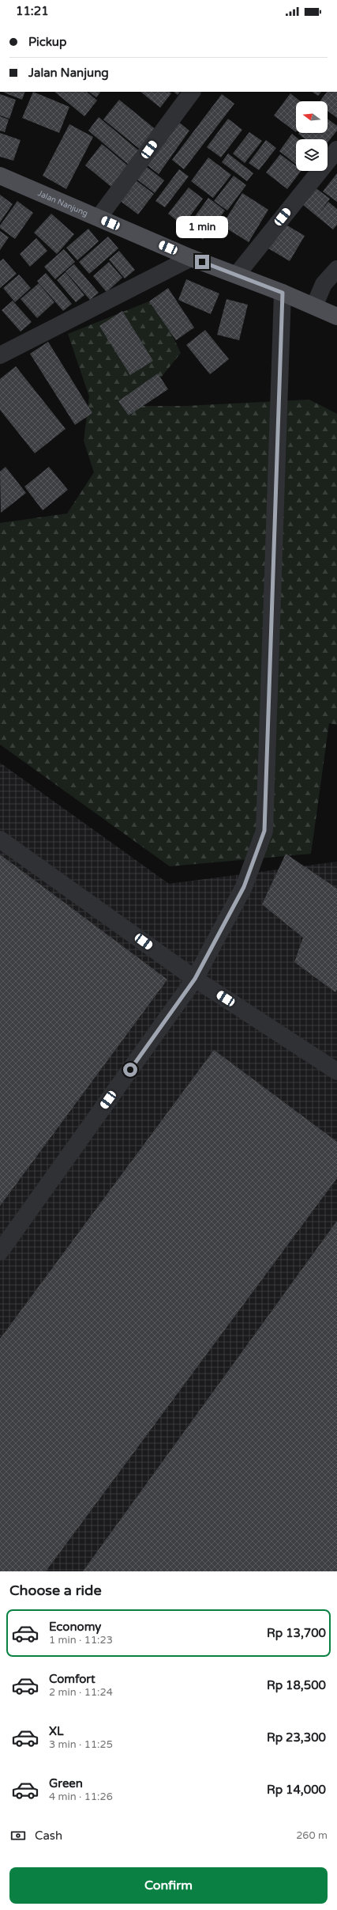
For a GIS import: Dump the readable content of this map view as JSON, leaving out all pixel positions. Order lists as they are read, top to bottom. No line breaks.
{"streets":{"main road":["Jalan Nanjung"]},"north":"left","page":{"status":"11:21","banner":["Pickup","Jalan Nanjung"],"bubble":"1 min","heading":"Choose a ride","list":[{"name":"Economy","note":"1 min · 11:23","value":"Rp 13,700"},{"name":"Comfort","note":"2 min · 11:24","value":"Rp 18,500"},{"name":"XL","note":"3 min · 11:25","value":"Rp 23,300"},{"name":"Green","note":"4 min · 11:26","value":"Rp 14,000"}],"pay":["Cash","260 m"],"buttons":"Confirm"}}
